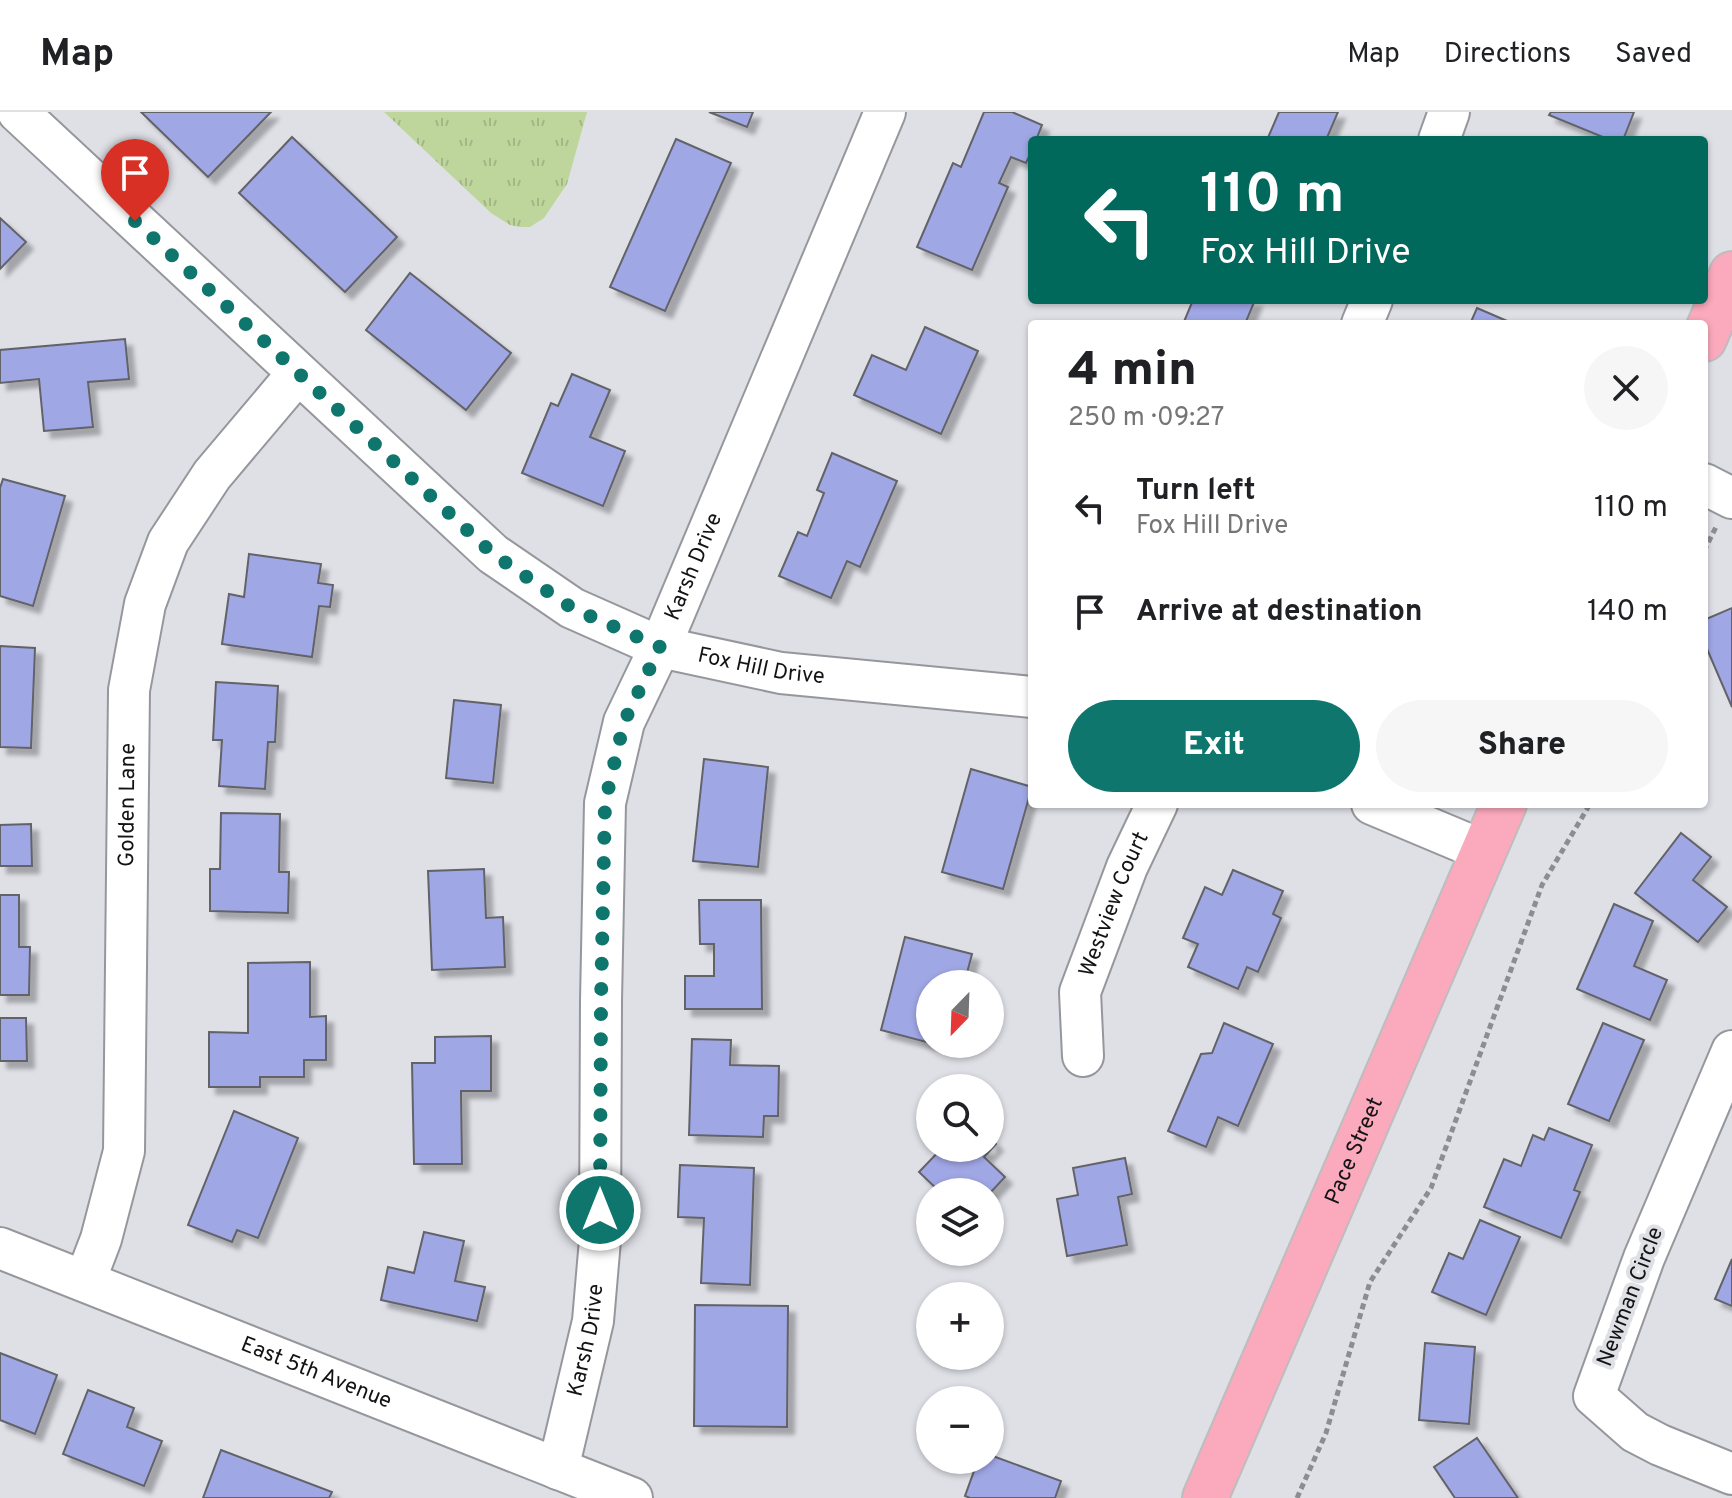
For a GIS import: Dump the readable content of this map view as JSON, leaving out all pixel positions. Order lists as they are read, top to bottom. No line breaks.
{"streets":{"main road":["Pace Street"],"street":["Karsh Drive","Fox Hill Drive","Golden Lane","Westview Court","Newman Circle","East 5th Avenue"]},"crossings":[["Karsh Drive","Fox Hill Drive"],["Karsh Drive","East 5th Avenue"],["Fox Hill Drive","Golden Lane"],["Golden Lane","East 5th Avenue"]],"north":"bottom left","page":{"header":"Map","nav":["Map","Directions","Saved"],"turn":["110 m","Fox Hill Drive"],"heading":["4 min","250 m · 09:27"],"list":[{"name":"Turn left","note":"Fox Hill Drive","value":"110 m"},{"name":"Arrive at destination","value":"140 m"}],"buttons":["Exit","Share"],"map_buttons":["+","−"]}}
